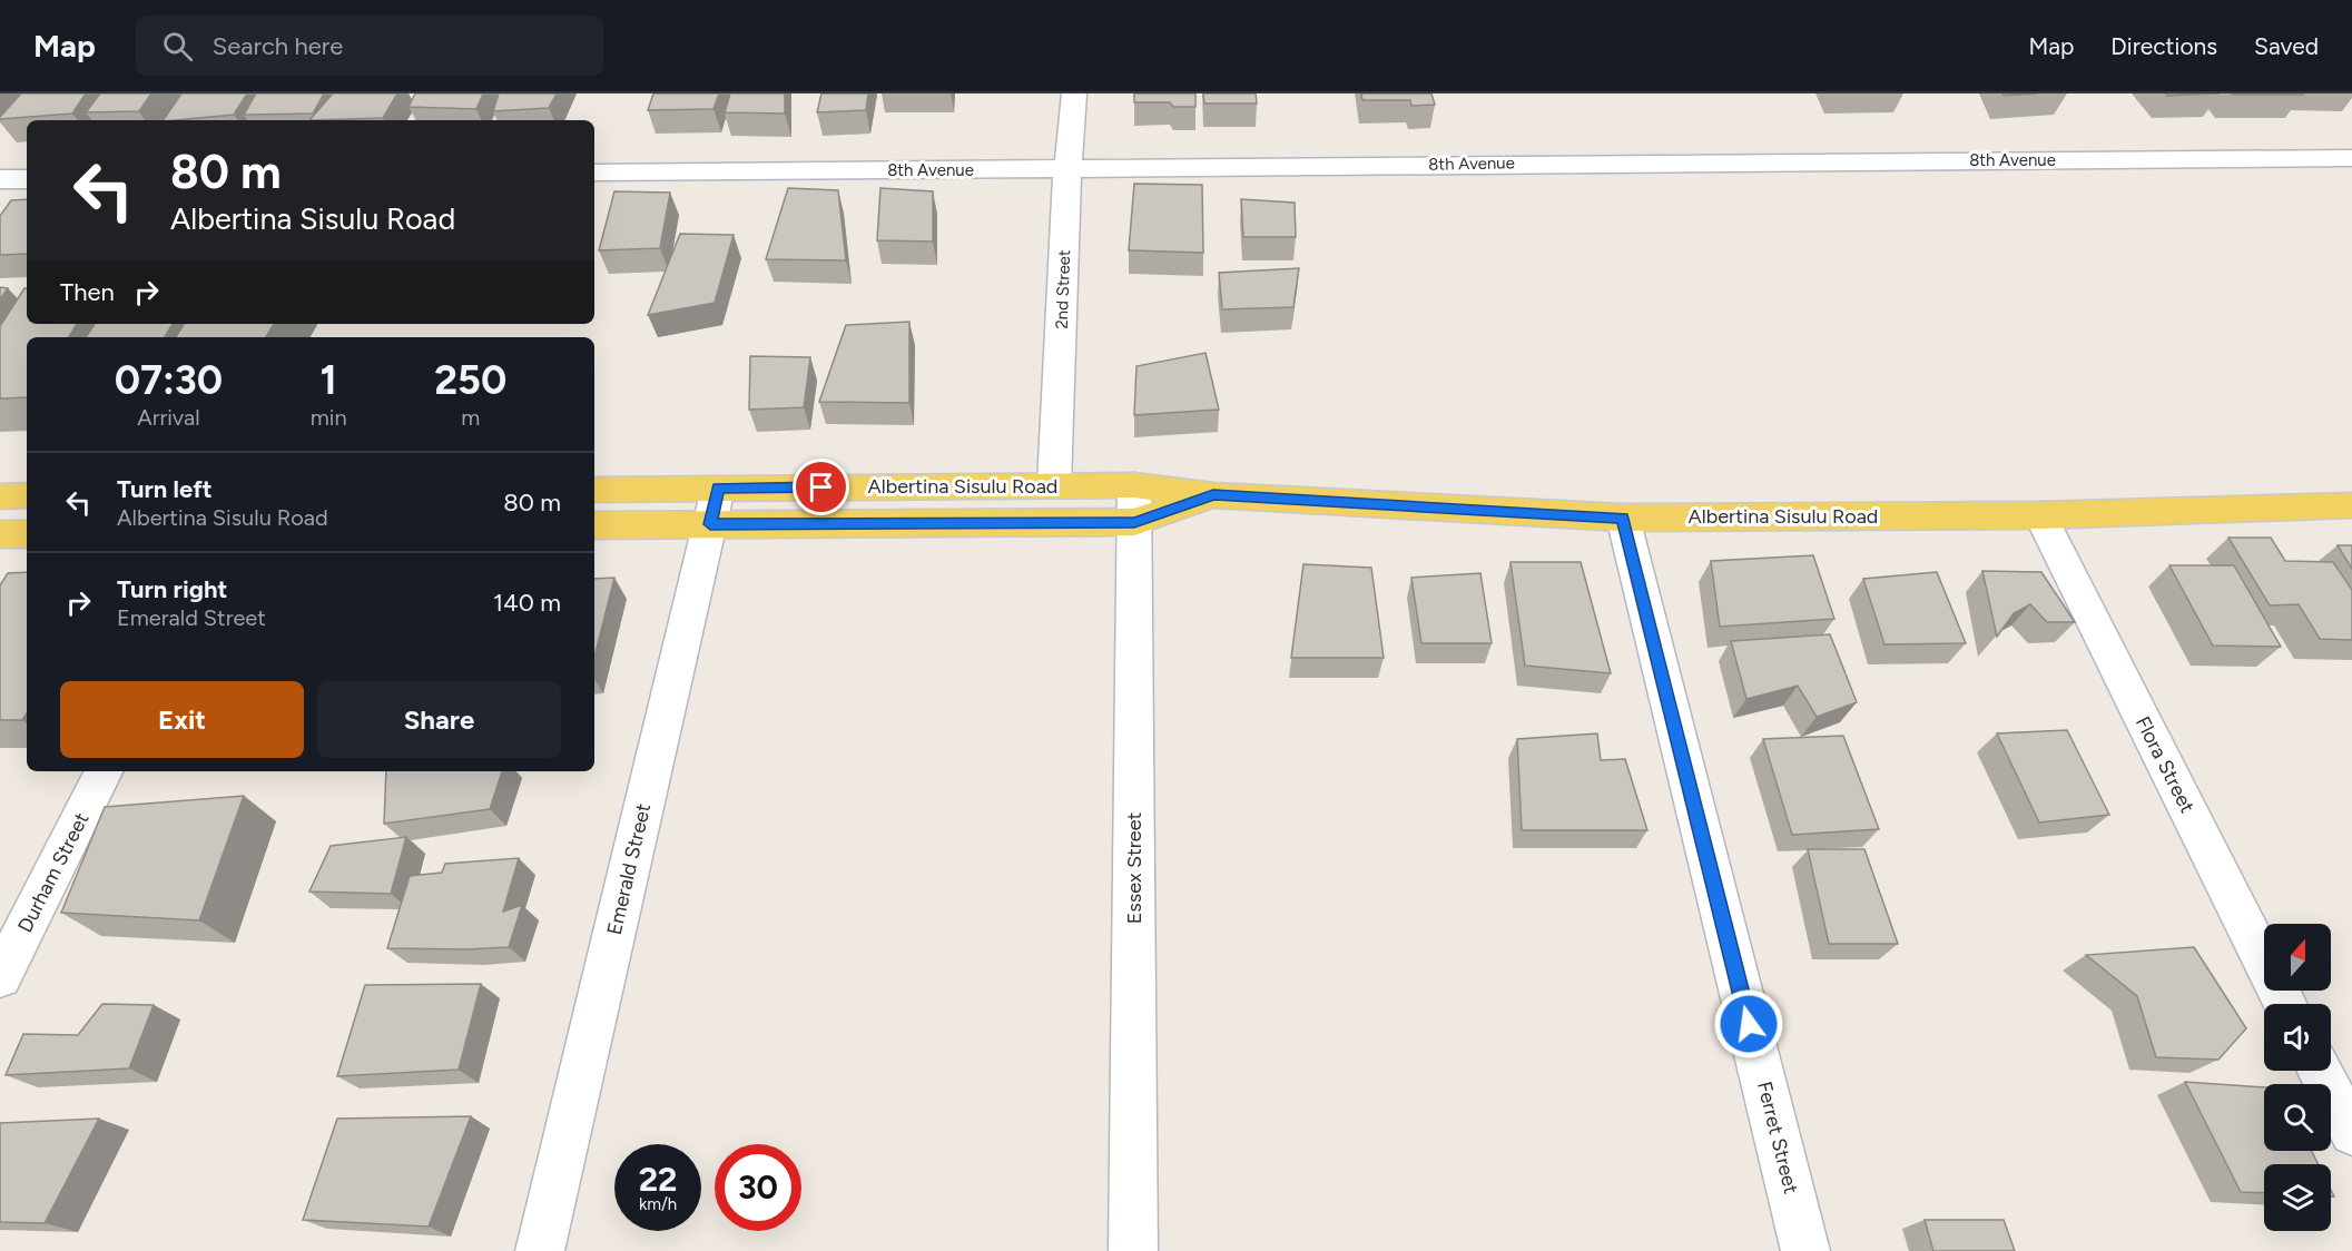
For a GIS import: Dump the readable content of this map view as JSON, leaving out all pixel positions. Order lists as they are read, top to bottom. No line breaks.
{"streets":{"main road":["Albertina Sisulu Road"],"street":["8th Avenue","2nd Street","Flora Street","Essex Street","Emerald Street","Durham Street","Ferret Street"]},"crossings":[["8th Avenue","2nd Street"],["2nd Street","Albertina Sisulu Road"],["Albertina Sisulu Road","Flora Street"],["Albertina Sisulu Road","Essex Street"],["Albertina Sisulu Road","Emerald Street"],["Albertina Sisulu Road","Ferret Street"]],"north":"top","page":{"header":"Map","search":"Search here","nav":["Map","Directions","Saved"],"turn":["80 m","Albertina Sisulu Road"],"then":"Then","eta":["07:30","Arrival","1","min","250","m"],"list":[{"name":"Turn left","note":"Albertina Sisulu Road","value":"80 m"},{"name":"Turn right","note":"Emerald Street","value":"140 m"}],"buttons":["Exit","Share"],"speed":"22 km/h","limit":"30"}}
